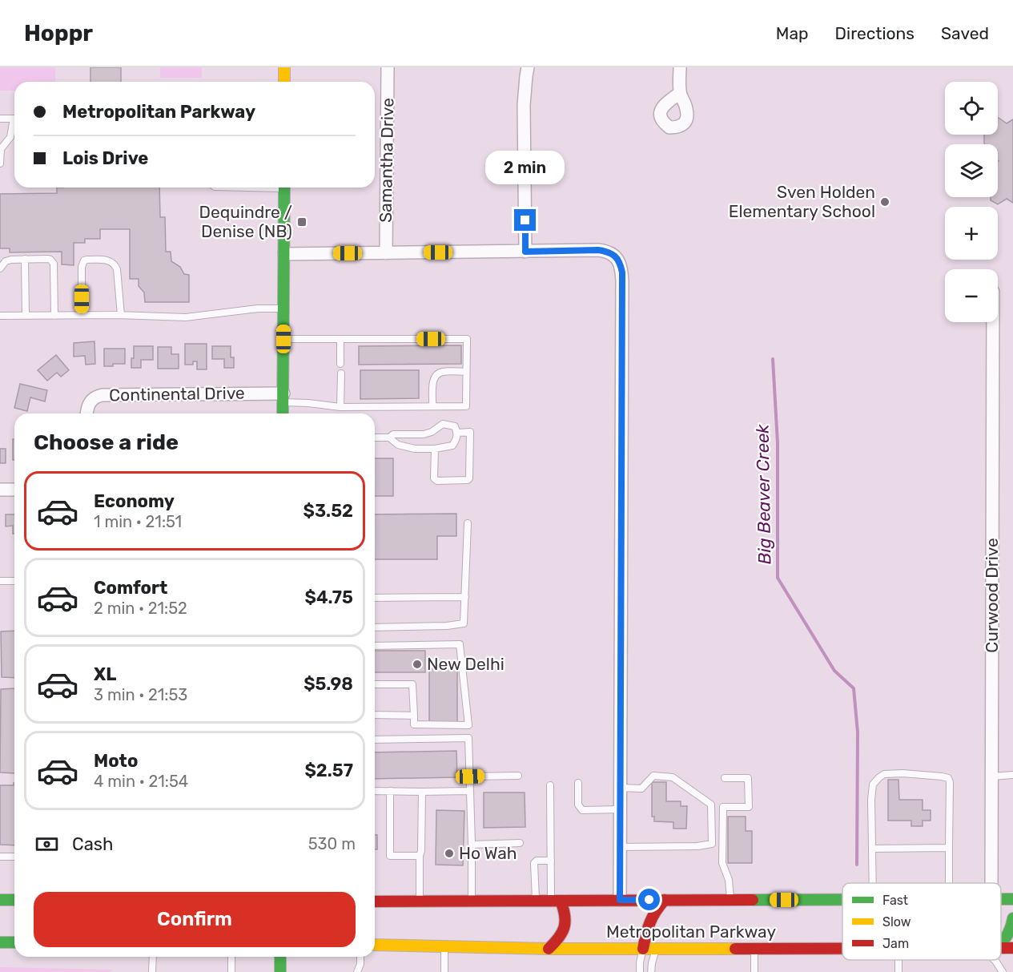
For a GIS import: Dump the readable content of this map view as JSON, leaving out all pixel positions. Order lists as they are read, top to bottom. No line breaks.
{"streets":{"main road":["Metropolitan Parkway"],"street":["Samantha Drive","Continental Drive","Curwood Drive"]},"water":["Big Beaver Creek"],"places":{"other":["Sven Holden Elementary School","New Delhi","Ho Wah"],"transit":["Dequindre / Denise (NB)"]},"legend":["Fast","Slow","Jam"],"page":{"header":"Hoppr","nav":["Map","Directions","Saved"],"map_buttons":["+","−"],"banner":["Metropolitan Parkway","Lois Drive"],"bubble":"2 min","heading":"Choose a ride","list":[{"name":"Economy","note":"1 min · 21:51","value":"$3.52"},{"name":"Comfort","note":"2 min · 21:52","value":"$4.75"},{"name":"XL","note":"3 min · 21:53","value":"$5.98"},{"name":"Moto","note":"4 min · 21:54","value":"$2.57"}],"pay":["Cash","530 m"],"buttons":"Confirm"}}
